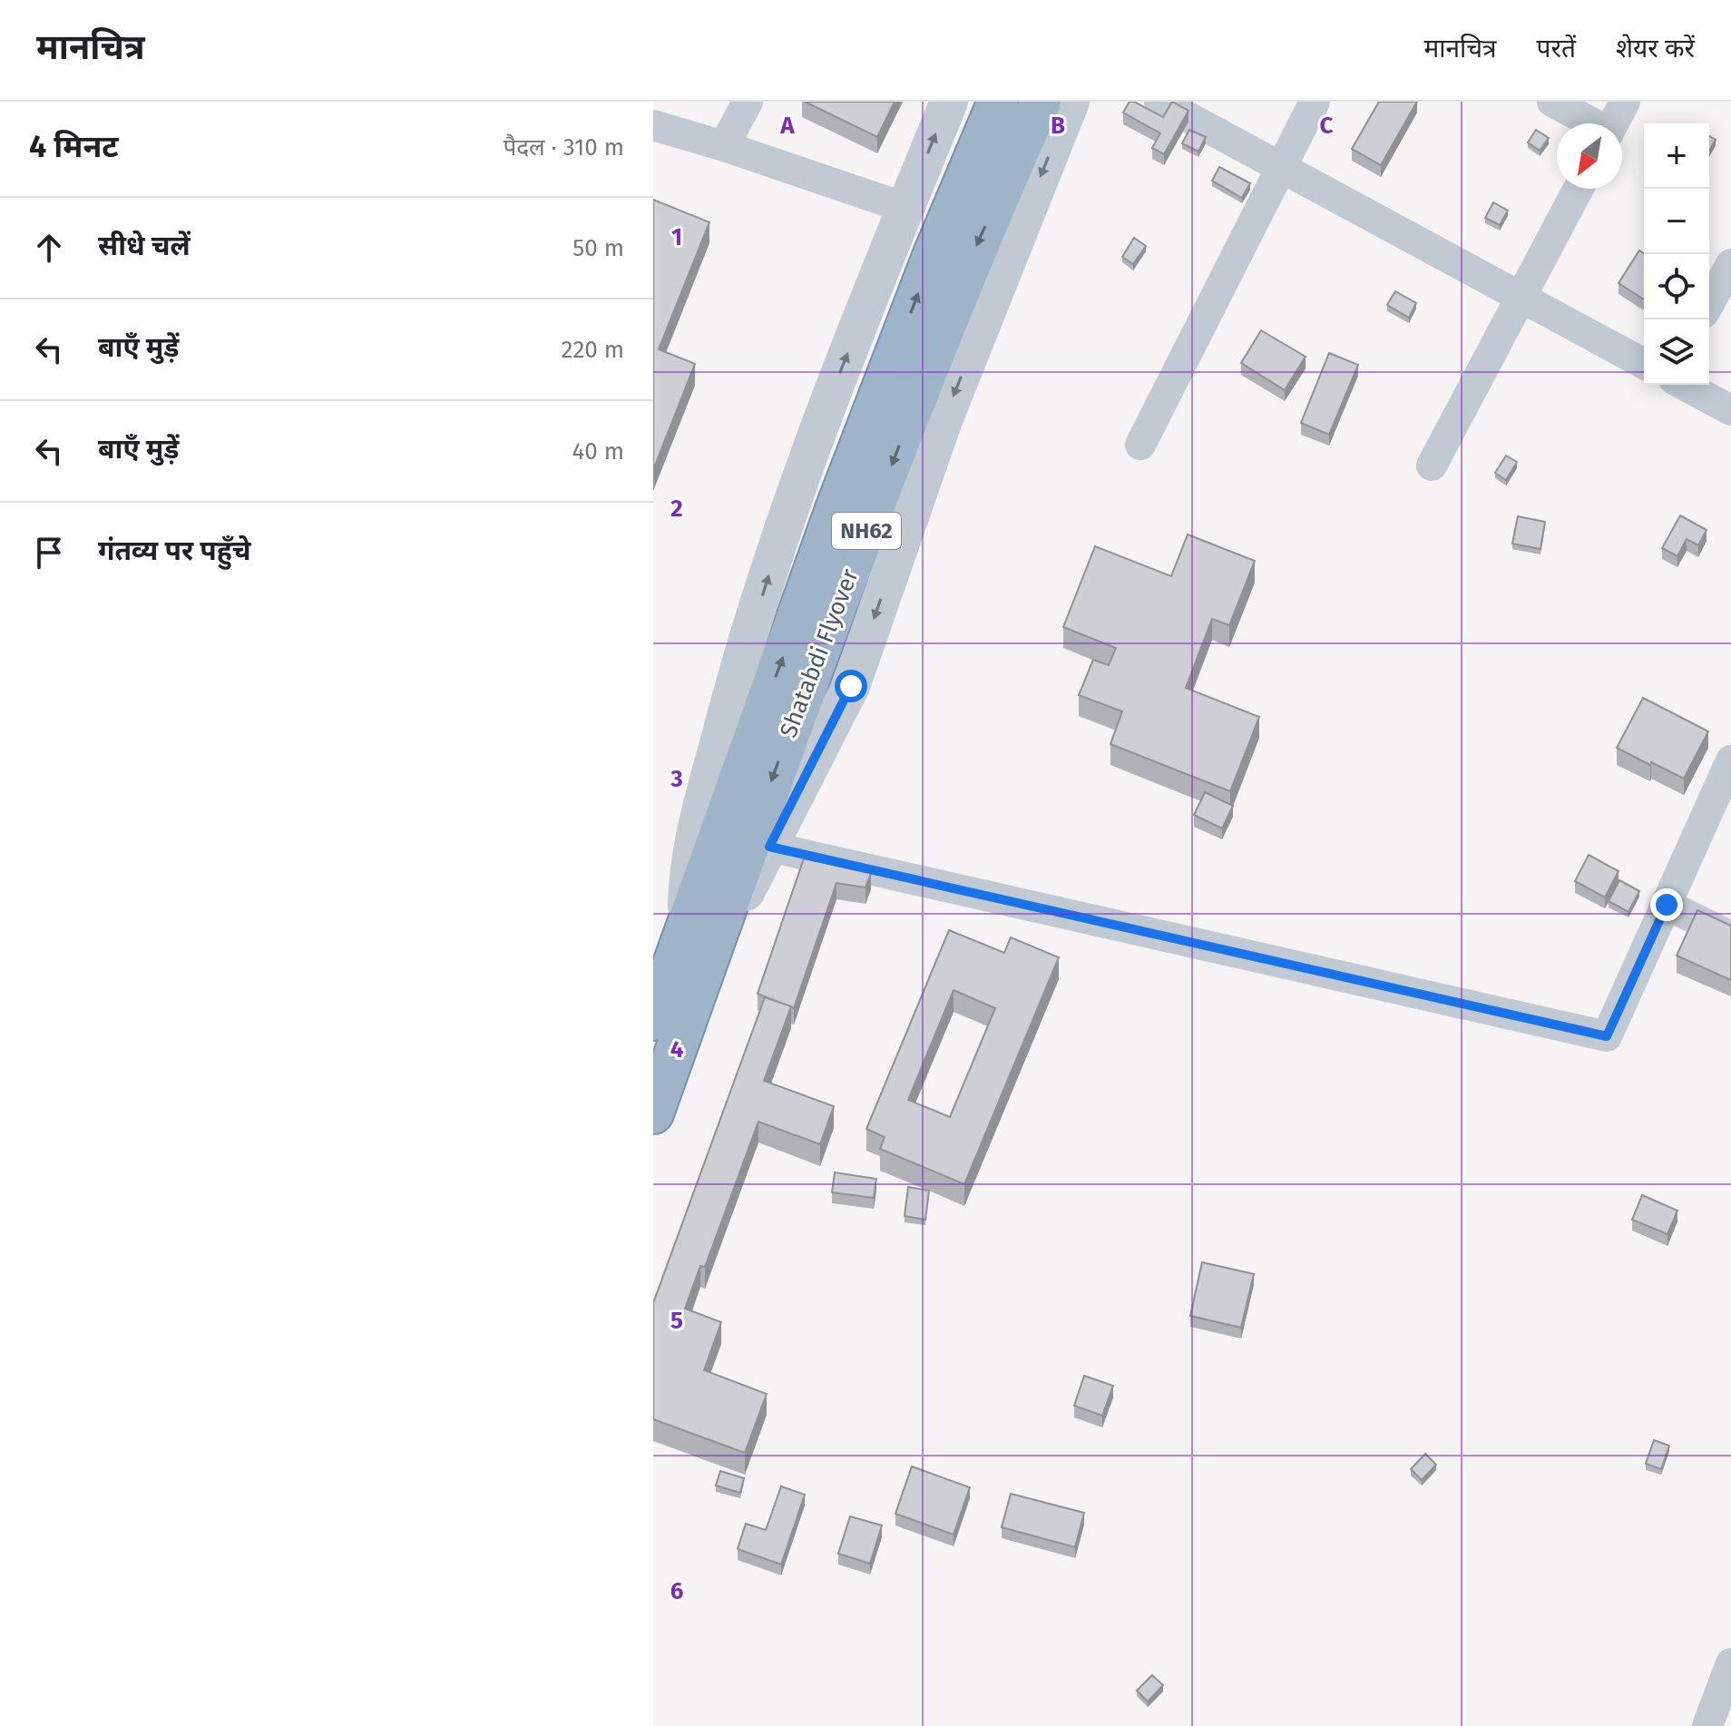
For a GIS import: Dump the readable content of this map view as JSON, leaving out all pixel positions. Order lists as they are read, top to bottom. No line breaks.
{"streets":{"highway":["NH62","Shatabdi Flyover"]},"crossings":[["NH62","Shatabdi Flyover"]],"north":"bottom left","page":{"header":"मानचित्र","nav":["मानचित्र","परतें","शेयर करें"],"heading":["4 मिनट","पैदल · 310 m"],"map_buttons":["+","−"],"list":[["सीधे चलें","50 m"],["बाएँ मुड़ें","220 m"],["बाएँ मुड़ें","40 m"],"गंतव्य पर पहुँचे"]},"grid":{"columns":["A","B","C"],"rows":["1","2","3","4","5","6"]}}
